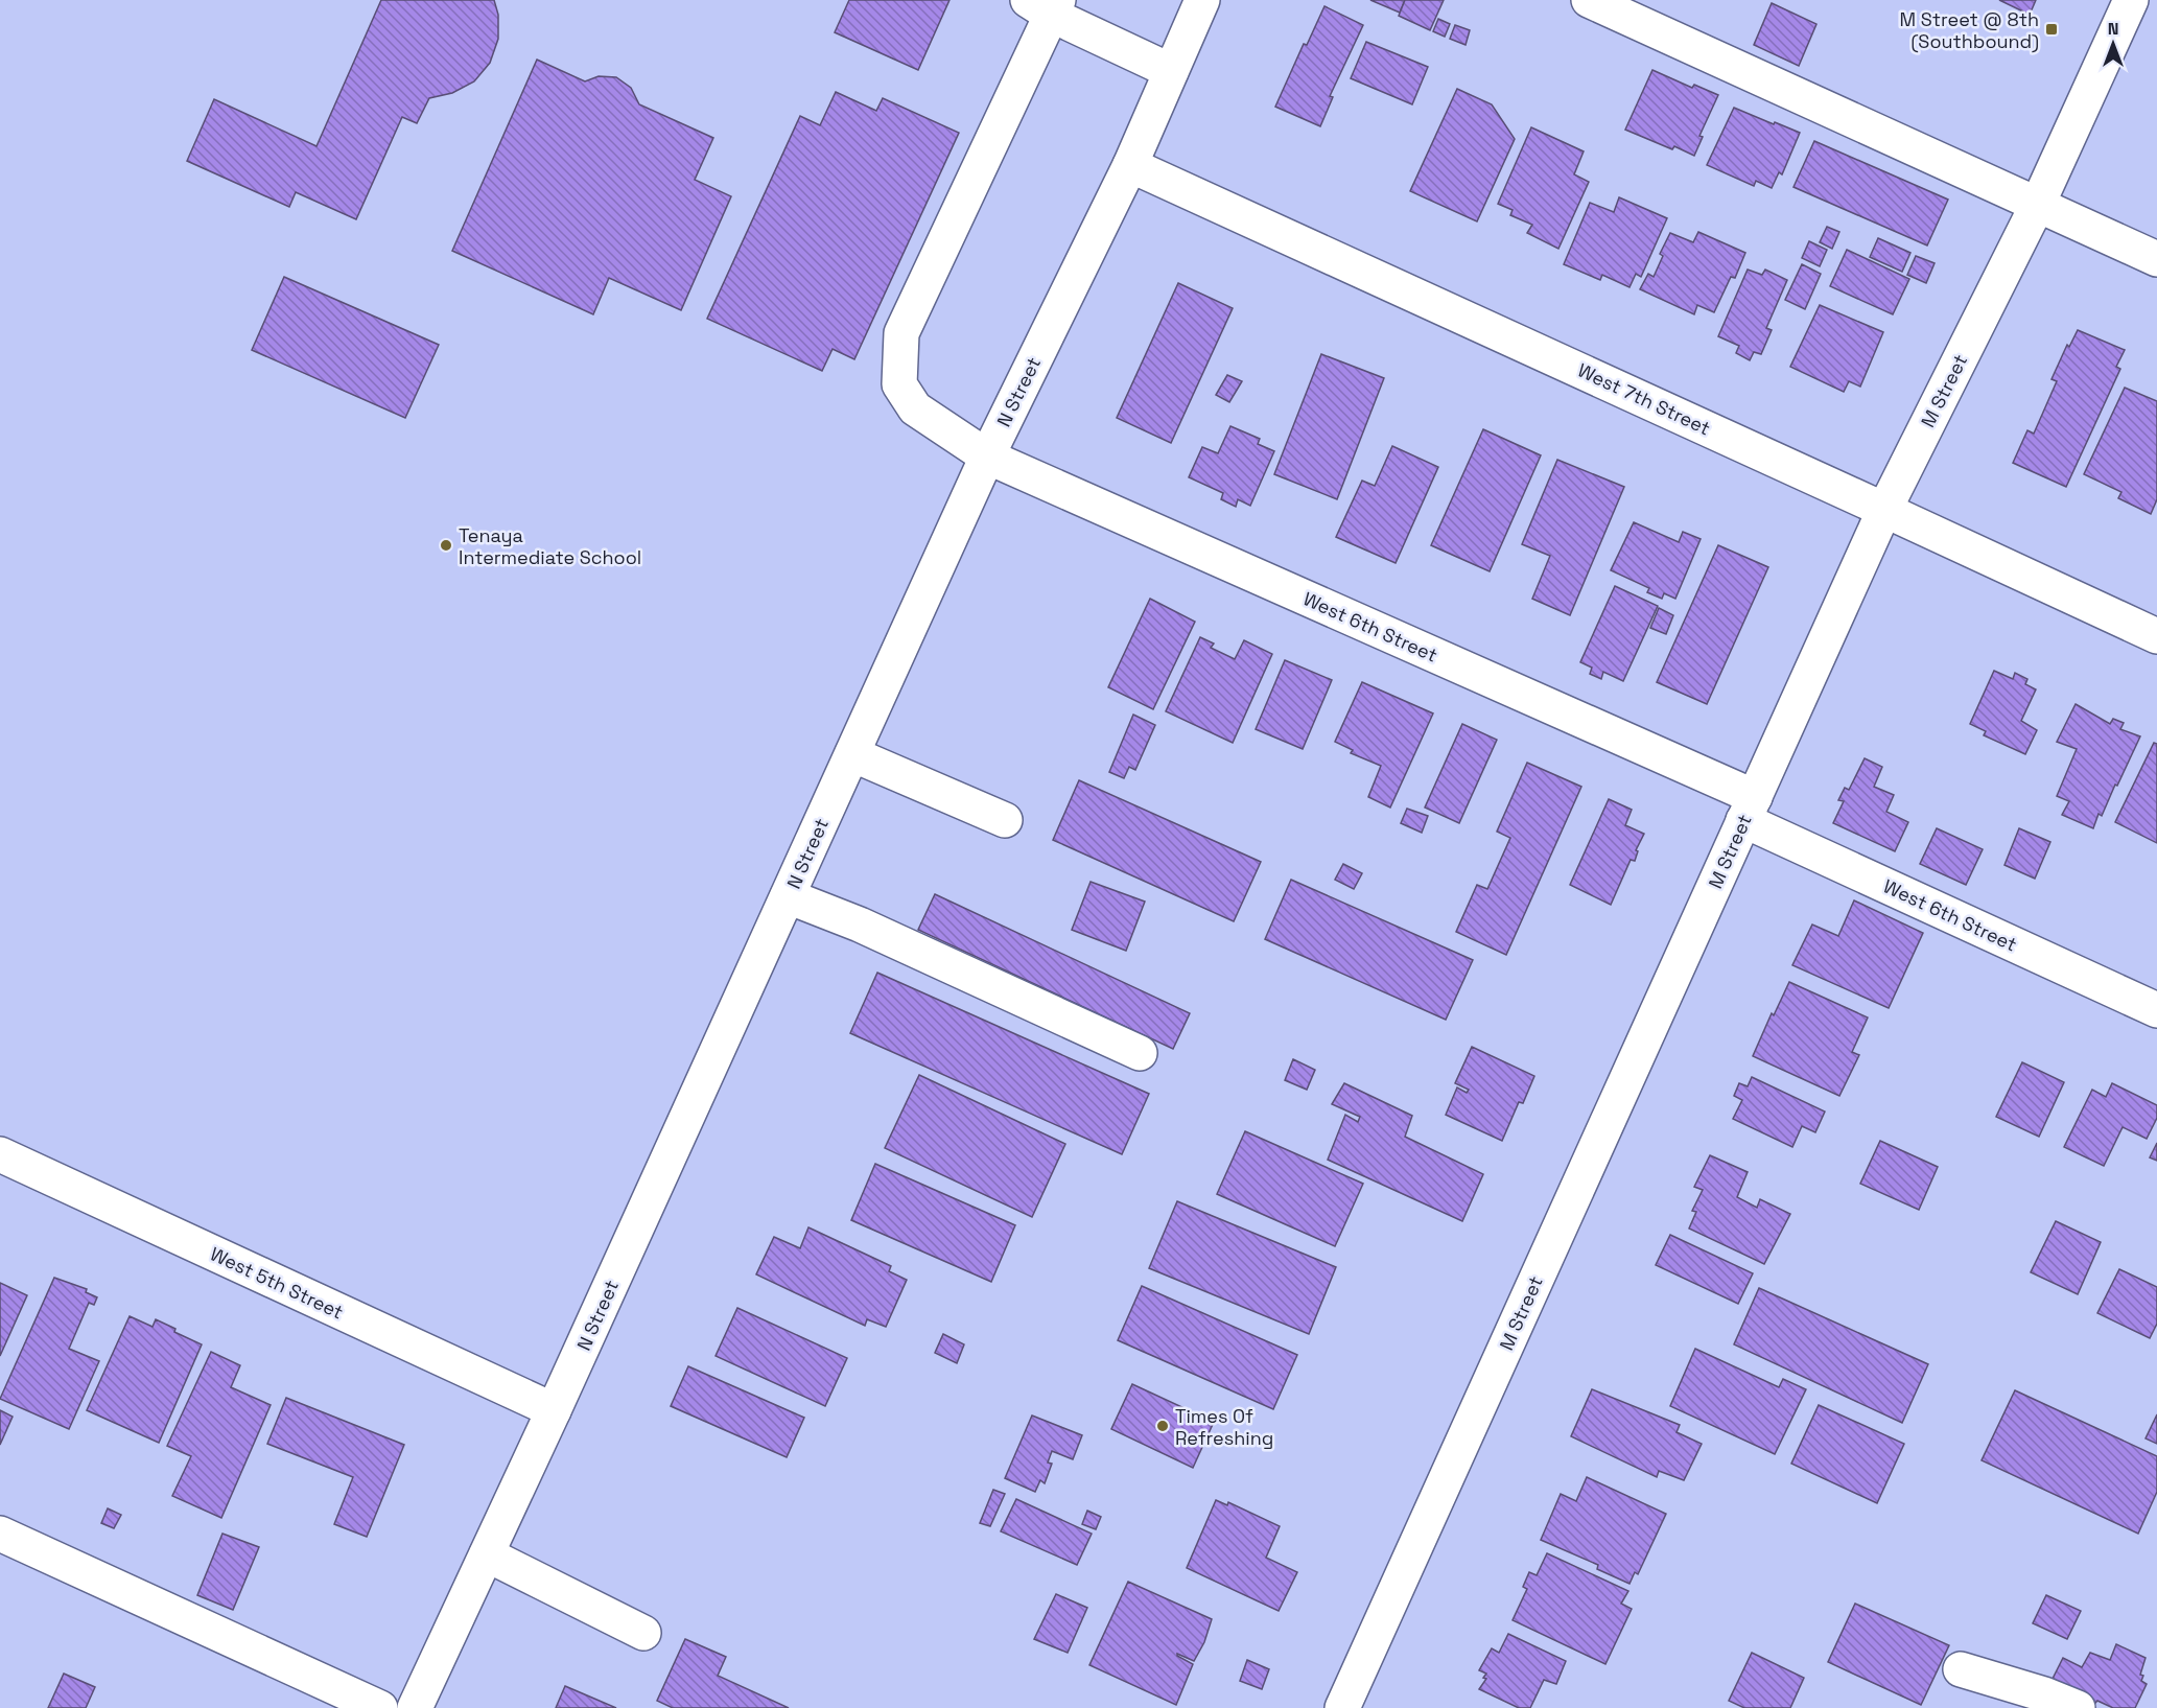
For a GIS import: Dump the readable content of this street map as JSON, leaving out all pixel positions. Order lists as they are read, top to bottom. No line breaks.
{"streets":{"street":["M Street","N Street","West 7th Street","West 6th Street","West 5th Street"]},"crossings":[["M Street","West 7th Street"],["M Street","West 6th Street"],["N Street","West 7th Street"],["N Street","West 6th Street"],["N Street","West 5th Street"]],"places":{"transit":["M Street @ 8th (Southbound)"],"other":["Tenaya Intermediate School","Times Of Refreshing"]},"north":"top"}
